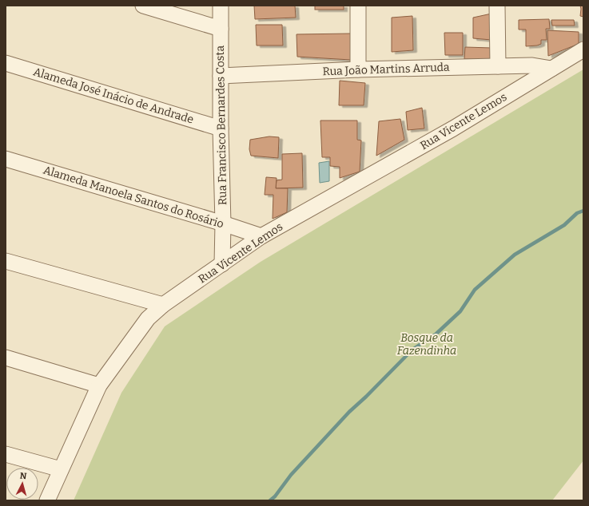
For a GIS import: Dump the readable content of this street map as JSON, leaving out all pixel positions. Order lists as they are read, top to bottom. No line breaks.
{"streets":{"street":["Rua João Martins Arruda","Alameda José Inácio de Andrade","Rua Vicente Lemos","Rua Francisco Bernardes Costa","Alameda Manoela Santos do Rosário"]},"crossings":[["Rua João Martins Arruda","Rua Vicente Lemos"],["Rua João Martins Arruda","Rua Francisco Bernardes Costa"],["Alameda José Inácio de Andrade","Rua Francisco Bernardes Costa"],["Rua Vicente Lemos","Rua Francisco Bernardes Costa"],["Rua Vicente Lemos","Alameda Manoela Santos do Rosário"],["Rua Francisco Bernardes Costa","Alameda Manoela Santos do Rosário"]],"parks":["Bosque da Fazendinha"],"north":"top"}
